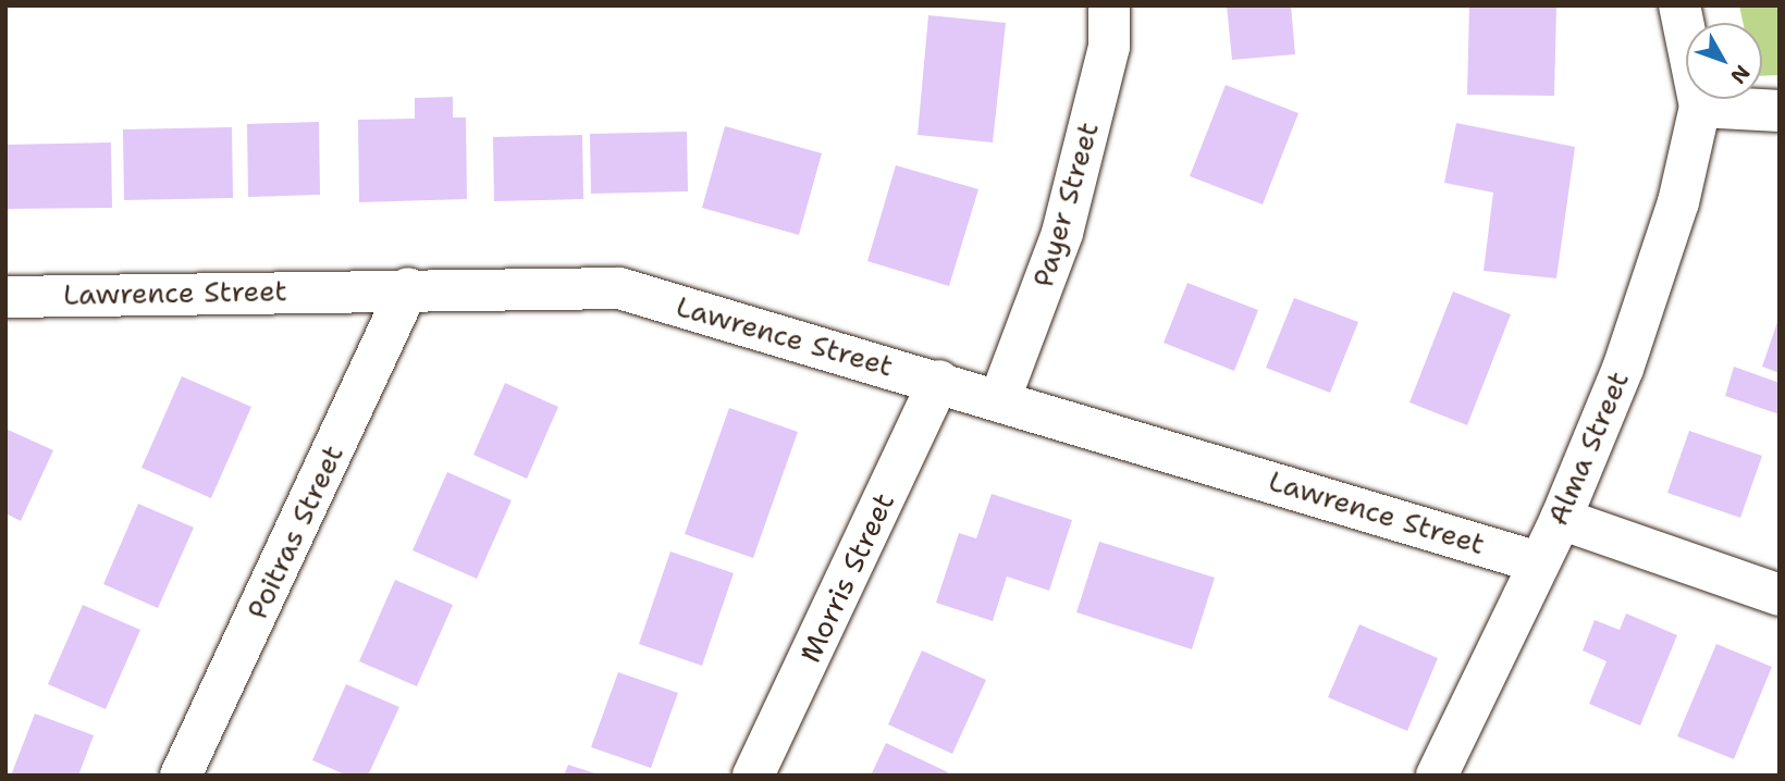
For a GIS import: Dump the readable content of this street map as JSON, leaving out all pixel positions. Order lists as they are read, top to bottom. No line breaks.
{"streets":{"street":["Payer Street","Lawrence Street","Alma Street","Poitras Street","Morris Street"]},"crossings":[["Payer Street","Lawrence Street"],["Lawrence Street","Alma Street"],["Lawrence Street","Poitras Street"],["Lawrence Street","Morris Street"]],"north":"bottom right"}
